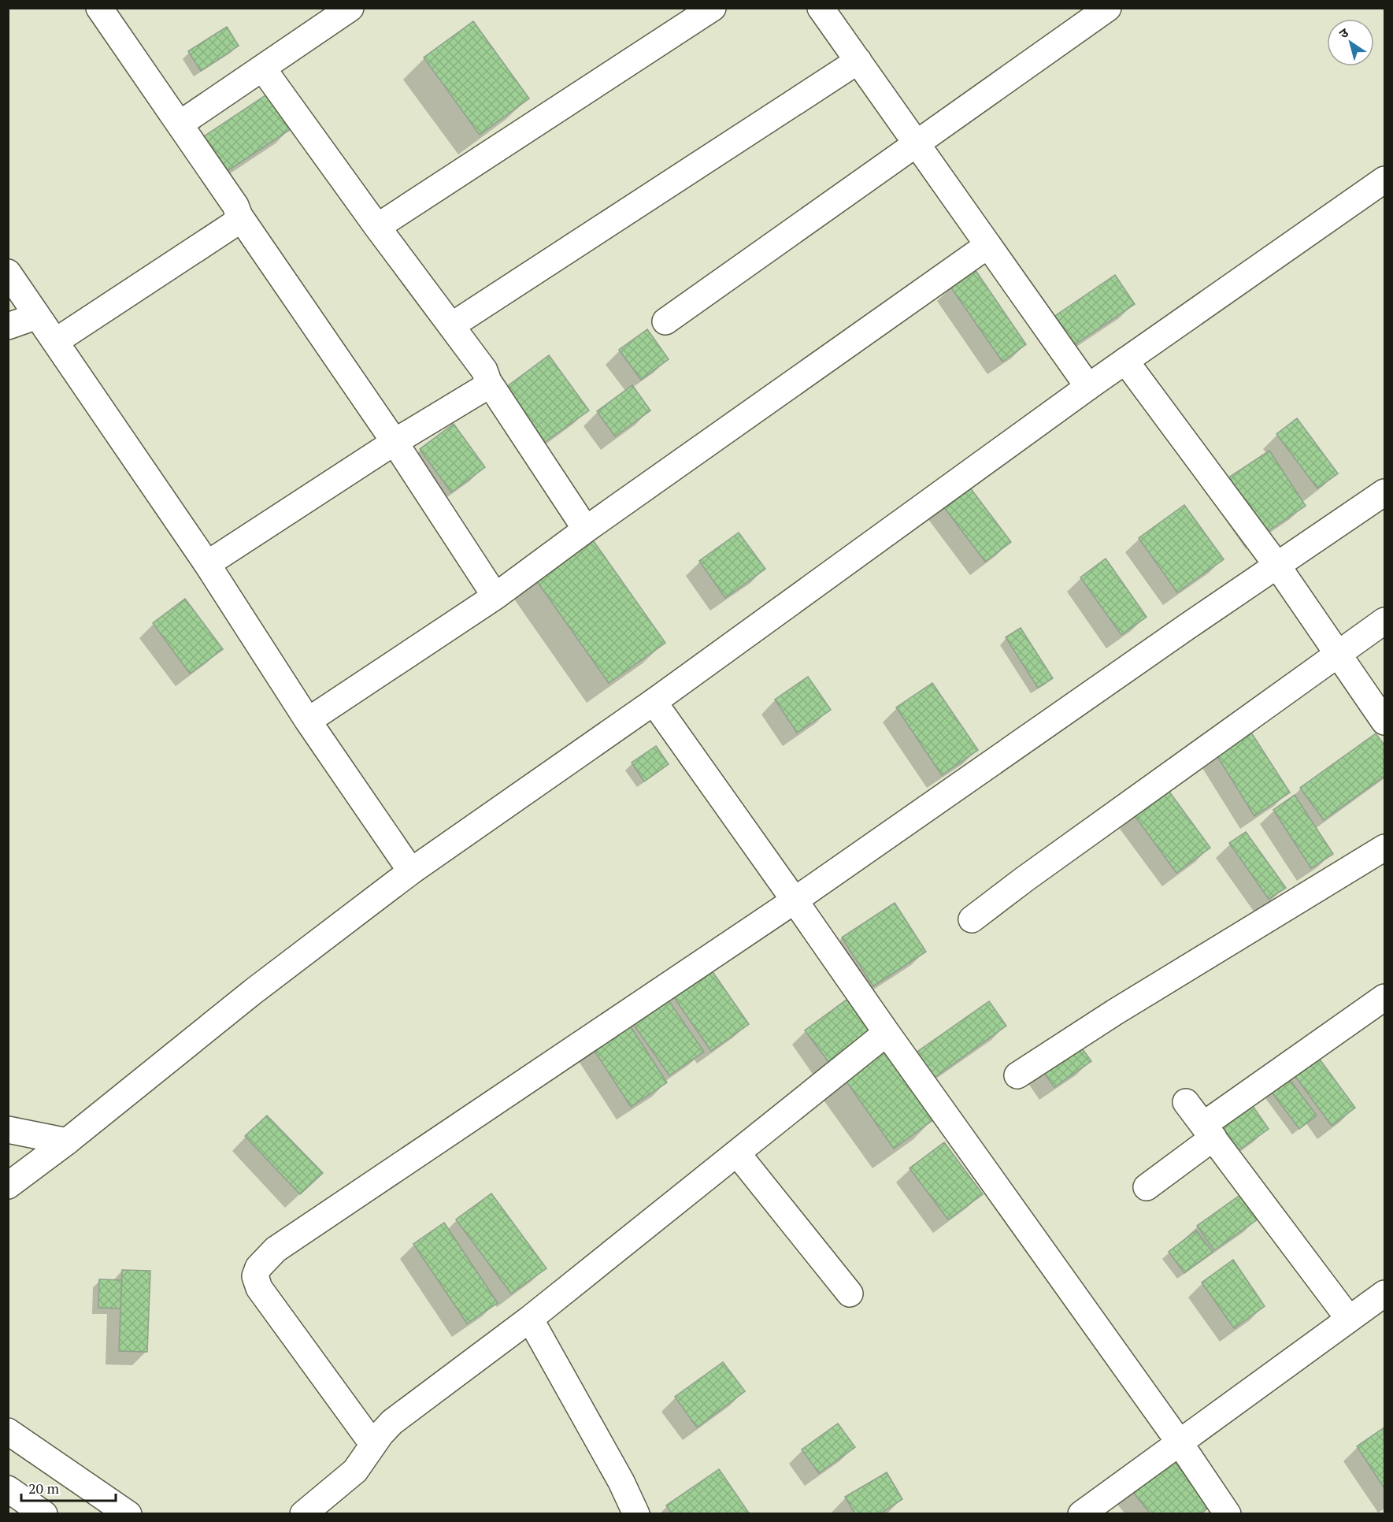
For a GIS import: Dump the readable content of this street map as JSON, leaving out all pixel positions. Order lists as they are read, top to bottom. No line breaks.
{"scale_bar":"20 m","north":"top left"}
